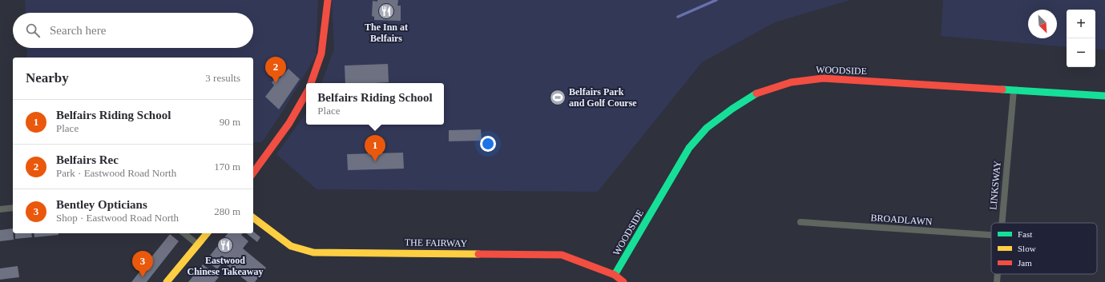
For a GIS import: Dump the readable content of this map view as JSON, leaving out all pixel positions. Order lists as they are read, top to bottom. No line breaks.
{"streets":{"street":["WOODSIDE","LINKSWAY","BROADLAWN","THE FAIRWAY"]},"crossings":[["WOODSIDE","LINKSWAY"],["WOODSIDE","THE FAIRWAY"]],"places":{"restaurant":["The Inn at Belfairs","Eastwood Chinese Takeaway"],"sports":["Belfairs Park and Golf Course"]},"legend":["Fast","Slow","Jam"],"north":"bottom right","page":{"map_buttons":["+","−"],"search":"Search here","pins":["2","1","3"],"heading":["Nearby","3 results"],"popup":["Belfairs Riding School","Place"],"list":[{"mark":"1","name":"Belfairs Riding School","note":"Place","value":"90 m"},{"mark":"2","name":"Belfairs Rec","note":"Park · Eastwood Road North","value":"170 m"},{"mark":"3","name":"Bentley Opticians","note":"Shop · Eastwood Road North","value":"280 m"}]}}
